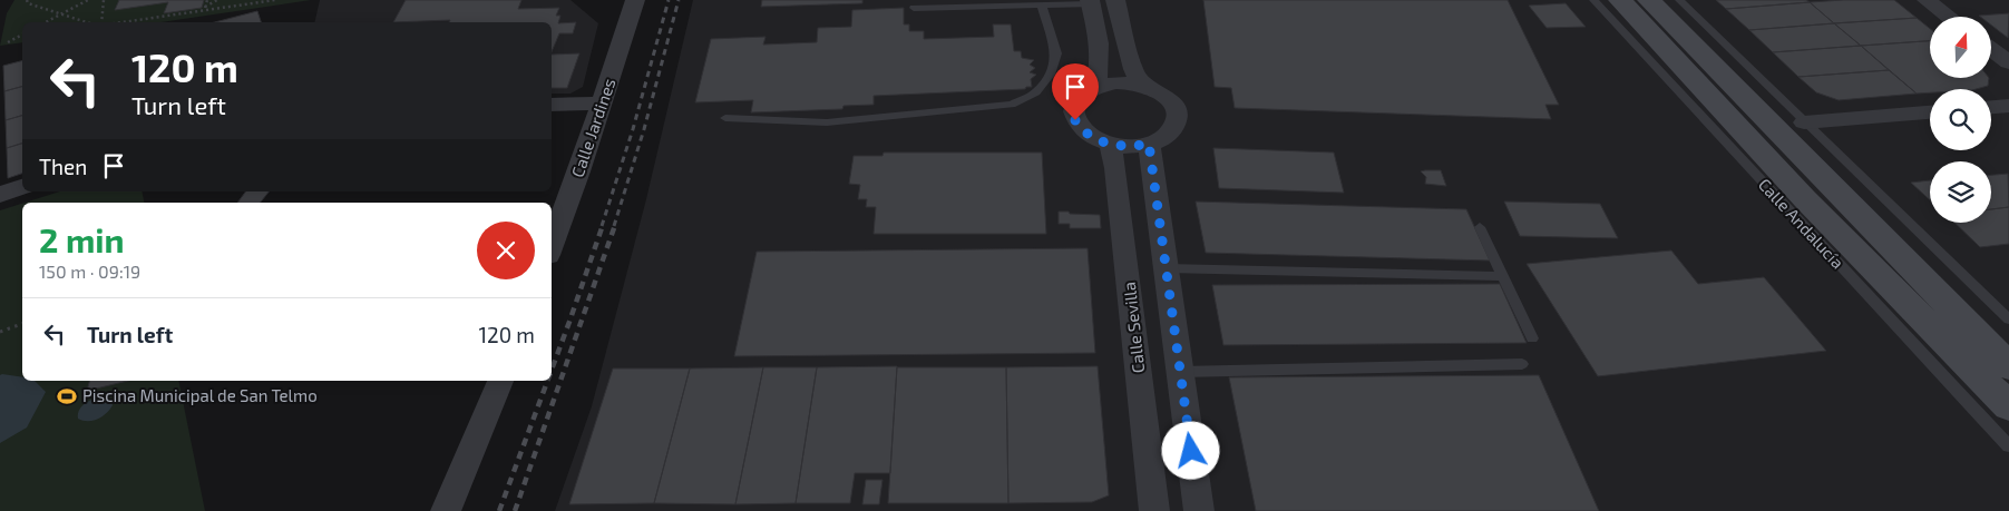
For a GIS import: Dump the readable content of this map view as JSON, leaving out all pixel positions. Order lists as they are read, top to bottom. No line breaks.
{"streets":{"main road":["Calle Andalucía"],"street":["Calle Jardines","Calle Sevilla"]},"places":{"sports":["Piscina Municipal de San Telmo"]},"north":"top","page":{"turn":["120 m","Turn left"],"then":"Then","heading":["2 min","150 m · 09:19"],"list":[{"name":"Turn left","value":"120 m"}]}}
